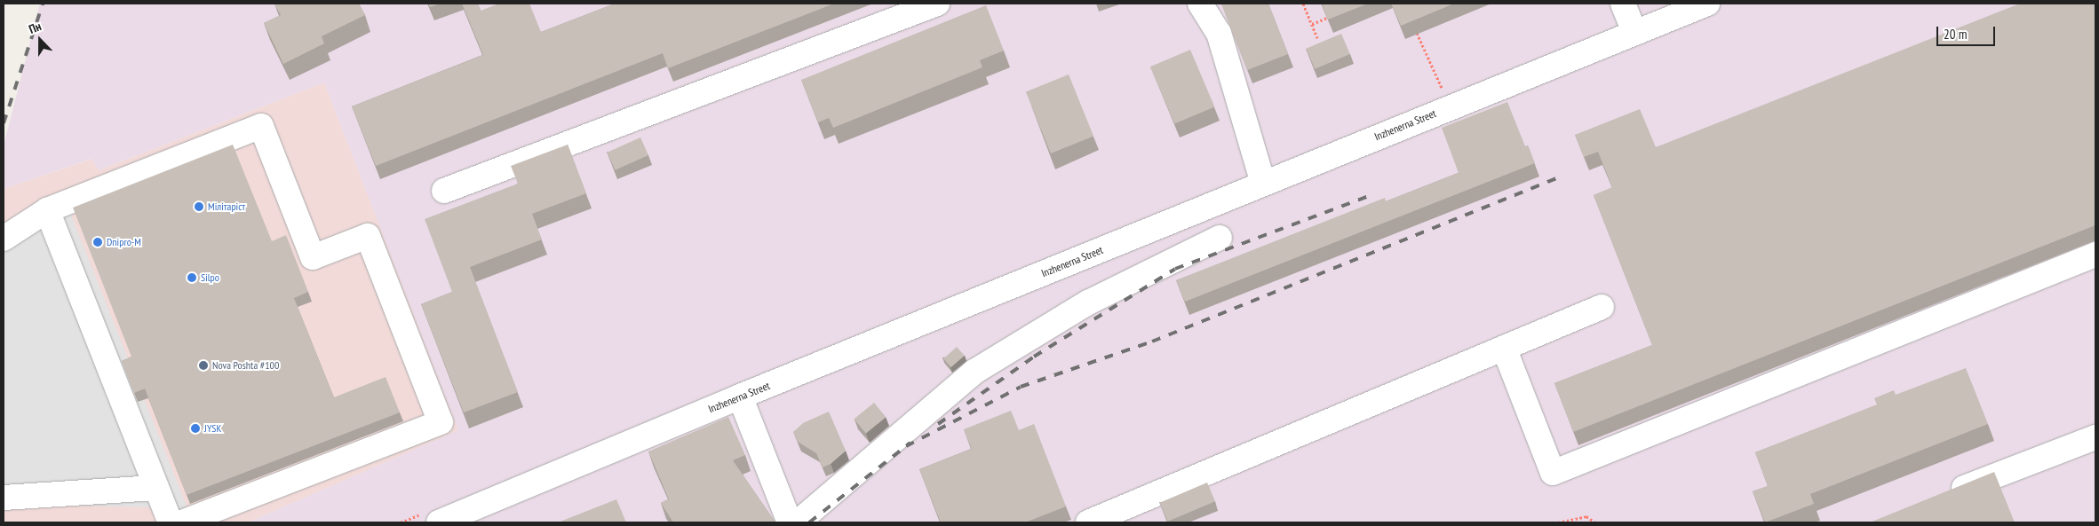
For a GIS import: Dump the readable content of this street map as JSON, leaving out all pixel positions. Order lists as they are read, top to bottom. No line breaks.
{"streets":{"street":["Inzhenerna Street"]},"places":["Мілітаріст","Dnipro-M","Silpo","Nova Poshta #100","JYSK"],"scale_bar":"20 m","north":"top"}
